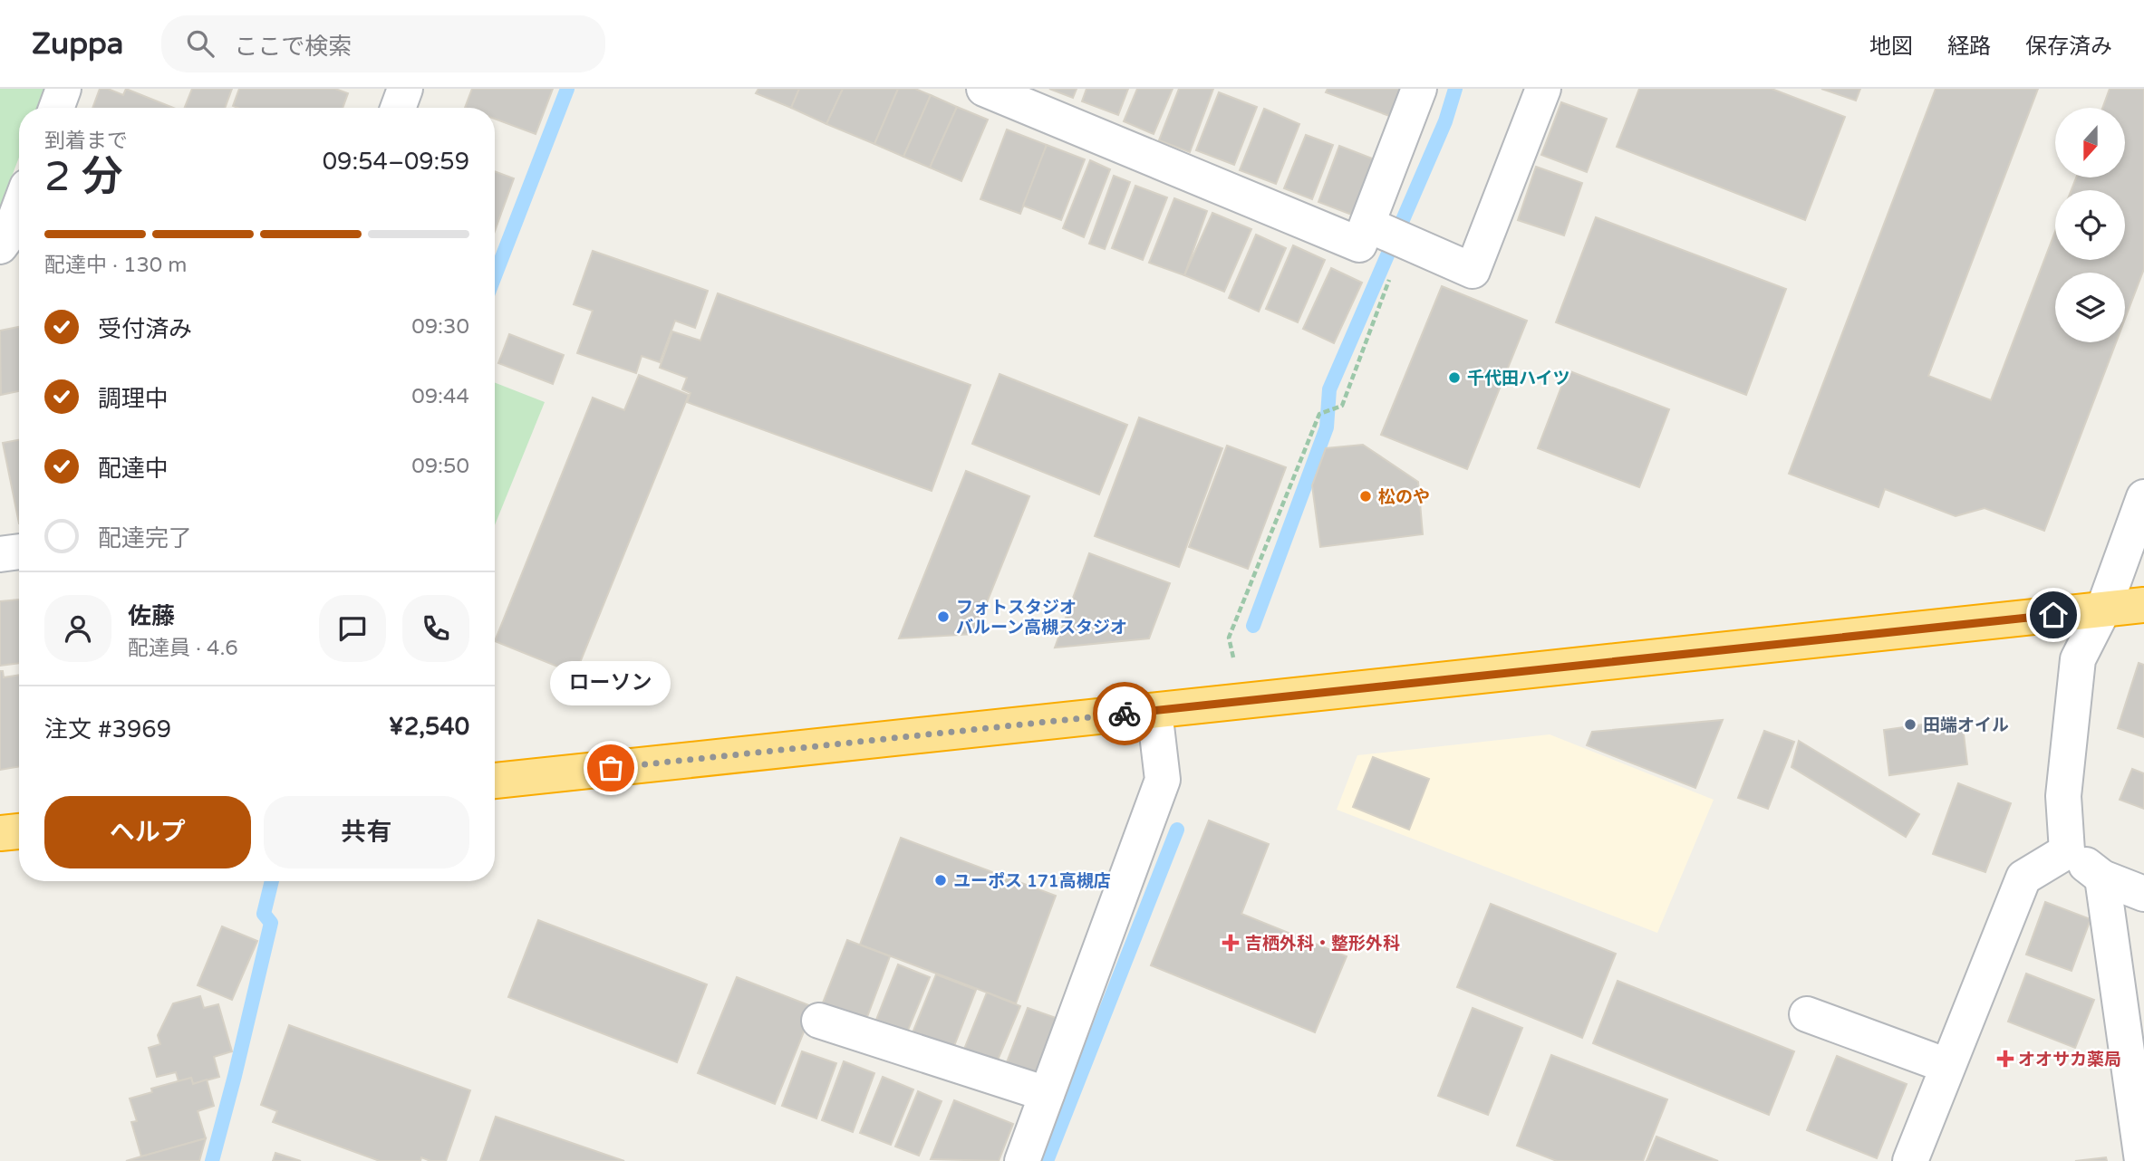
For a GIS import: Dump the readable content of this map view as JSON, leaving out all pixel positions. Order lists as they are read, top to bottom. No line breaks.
{"places":{"other":["千代田ハイツ","松のや","フォトスタジオ バルーン高槻スタジオ","田端オイル","ローソン","ユーポス 171高槻店"],"health":["吉栖外科・整形外科","オオサカ薬局"]},"north":"bottom","page":{"header":"Zuppa","search":"ここで検索","nav":["地図","経路","保存済み"],"heading":["2 分","到着まで","09:54–09:59"],"panel":["佐藤","配達員 · 4.6","注文 #3969","¥2,540"],"bar":"配達中 · 130 m","list":[["受付済み","09:30"],["調理中","09:44"],["配達中","09:50"],"配達完了"],"bubble":"ローソン","buttons":["ヘルプ","共有"]}}
